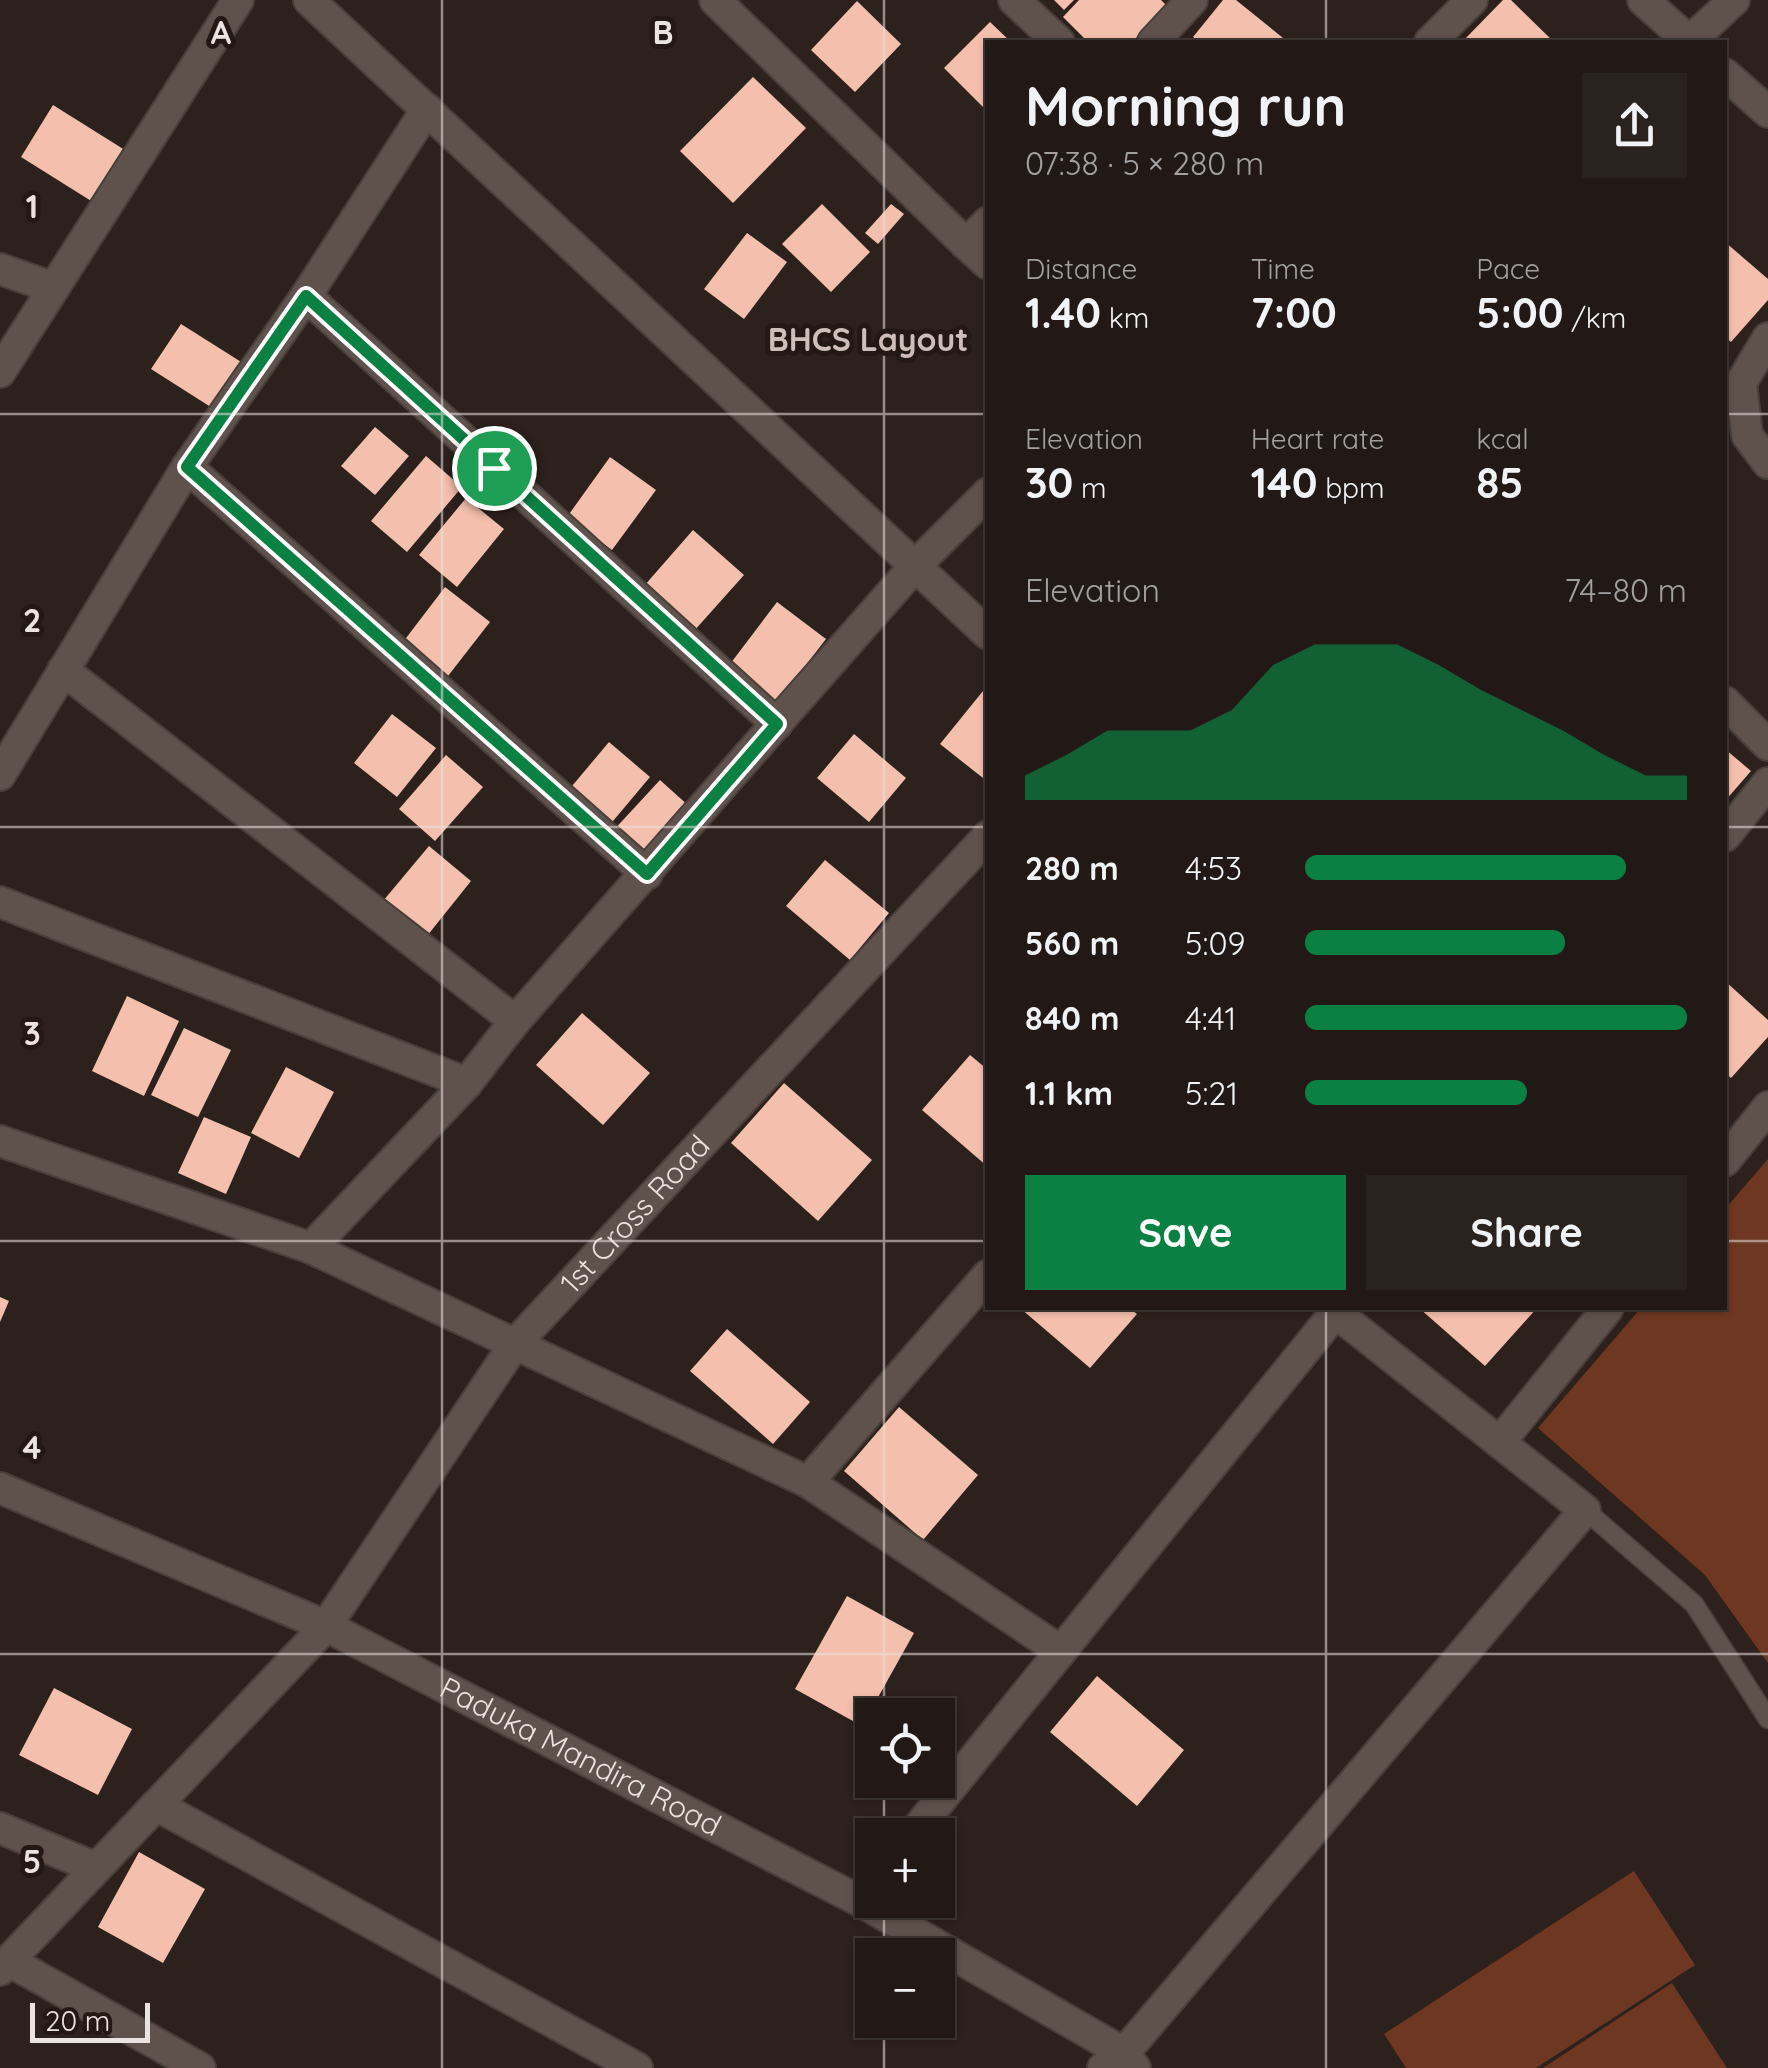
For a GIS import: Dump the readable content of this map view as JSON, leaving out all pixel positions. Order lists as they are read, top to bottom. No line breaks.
{"streets":{"street":["1st Cross Road","Paduka Mandira Road"]},"crossings":[["1st Cross Road","Paduka Mandira Road"]],"districts":["BHCS Layout"],"scale_bar":"20 m","page":{"heading":["Morning run","07:38 · 5 × 280 m"],"stats":[["Distance","1.40 km"],["Time","7:00"],["Pace","5:00 /km"],["Elevation","30 m"],["Heart rate","140 bpm"],["kcal","85"]],"chart":["Elevation","74–80 m"],"list":[{"name":"280 m","note":"4:53"},{"name":"560 m","note":"5:09"},{"name":"840 m","note":"4:41"},{"name":"1.1 km","note":"5:21"}],"buttons":["Save","Share"],"map_buttons":["+","−"],"scale":"20 m"},"grid":{"columns":["A","B"],"rows":["1","2","3","4","5"]}}
